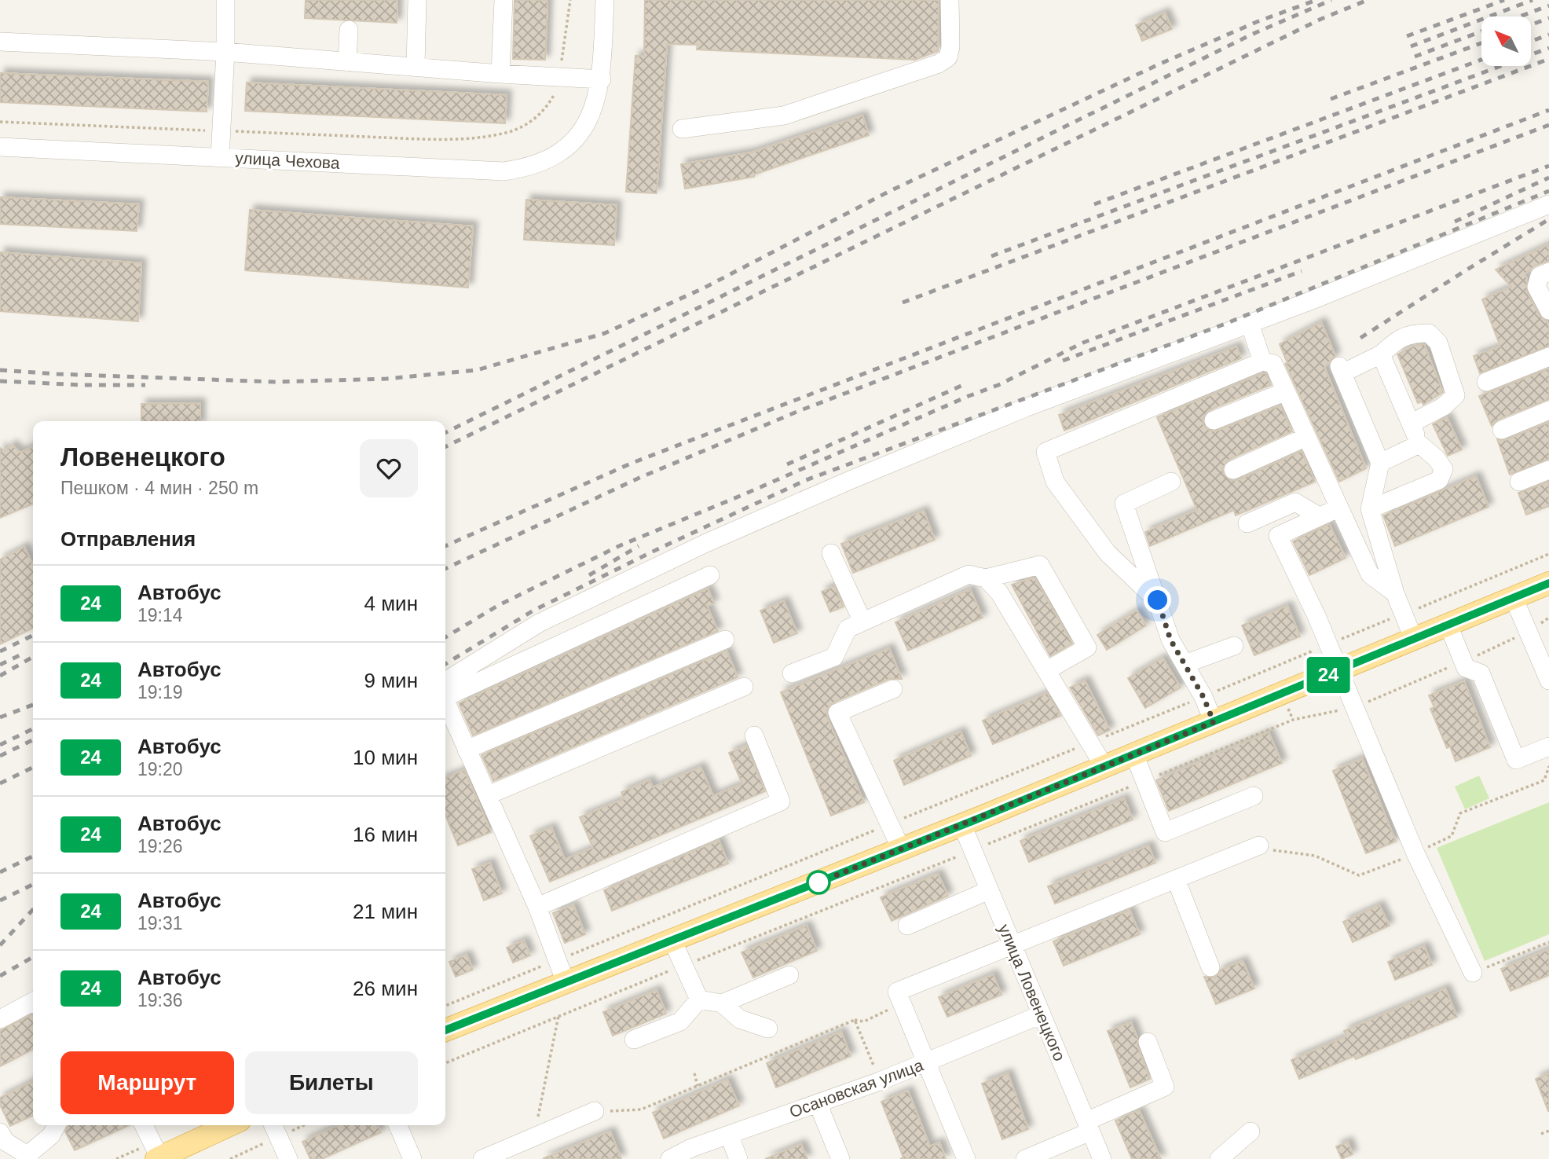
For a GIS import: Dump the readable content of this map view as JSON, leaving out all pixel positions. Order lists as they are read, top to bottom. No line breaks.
{"streets":{"street":["улица Чехова","улица Ловенецкого","Осановская улица"]},"crossings":[["улица Ловенецкого","Осановская улица"]],"lines":["bus line 24"],"north":"top left","page":{"on_map":"24","heading":[["Ловенецкого","Пешком · 4 мин · 250 m"],"Отправления"],"list":[{"mark":"24","name":"Автобус","note":"19:14","value":"4 мин"},{"mark":"24","name":"Автобус","note":"19:19","value":"9 мин"},{"mark":"24","name":"Автобус","note":"19:20","value":"10 мин"},{"mark":"24","name":"Автобус","note":"19:26","value":"16 мин"},{"mark":"24","name":"Автобус","note":"19:31","value":"21 мин"},{"mark":"24","name":"Автобус","note":"19:36","value":"26 мин"}],"buttons":["Маршрут","Билеты"]}}
